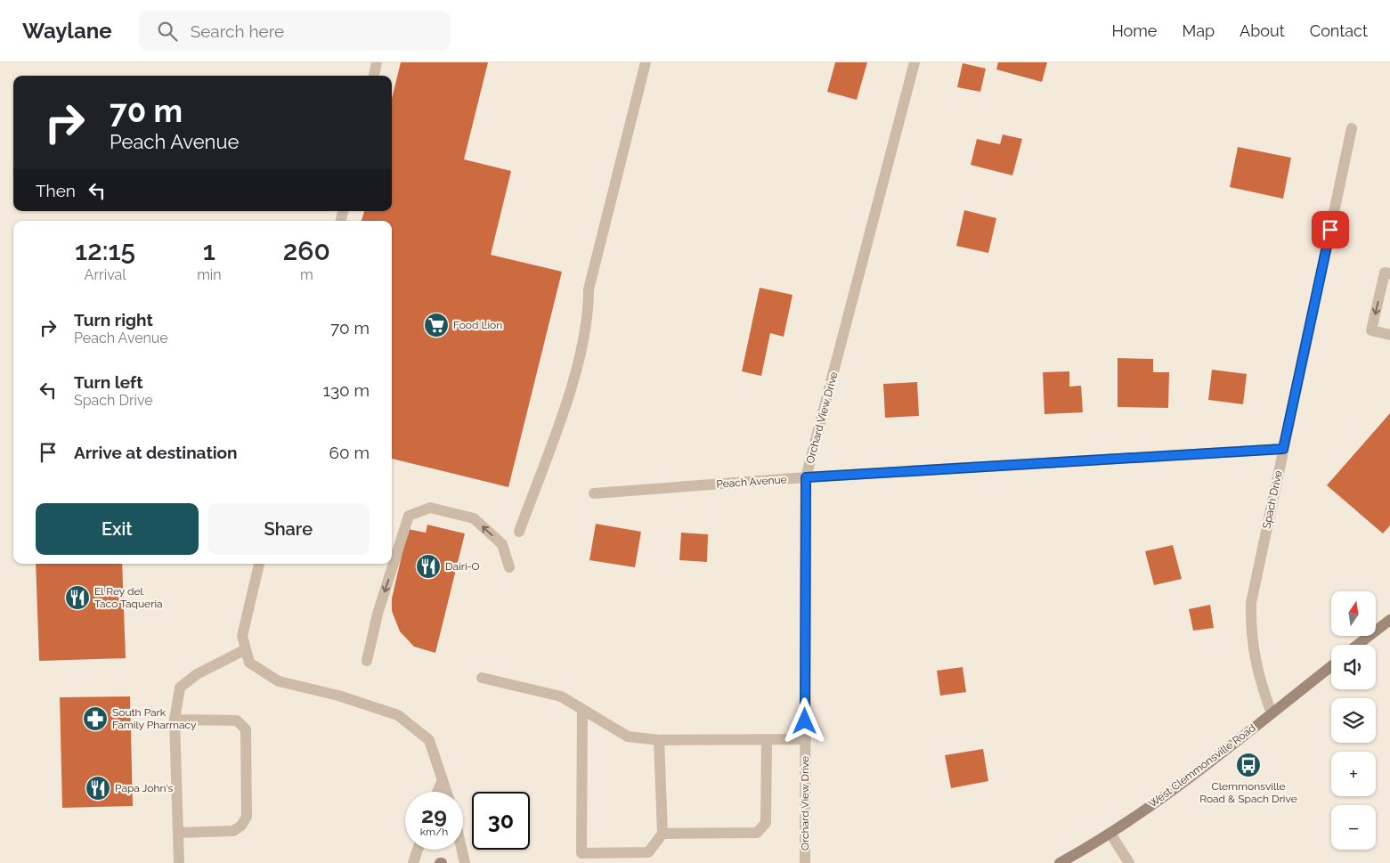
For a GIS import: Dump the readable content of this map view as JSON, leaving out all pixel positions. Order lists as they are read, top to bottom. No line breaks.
{"streets":{"main road":["West Clemmonsville Road"],"street":["Orchard View Drive","Peach Avenue","Spach Drive"]},"crossings":[["Orchard View Drive","Peach Avenue"],["Peach Avenue","Spach Drive"],["Spach Drive","West Clemmonsville Road"]],"places":{"supermarket":["Food Lion"],"restaurant":["Dairi-O","El Rey del Taco Taqueria","Papa John's"],"pharmacy":["South Park Family Pharmacy"],"bus stop":["Clemmonsville Road & Spach Drive"]},"north":"top","page":{"header":"Waylane","search":"Search here","nav":["Home","Map","About","Contact"],"turn":["70 m","Peach Avenue"],"then":"Then","eta":["12:15","Arrival","1","min","260","m"],"list":[{"name":"Turn right","note":"Peach Avenue","value":"70 m"},{"name":"Turn left","note":"Spach Drive","value":"130 m"},{"name":"Arrive at destination","value":"60 m"}],"buttons":["Exit","Share"],"map_buttons":["+","−"],"speed":"29 km/h","limit":"30"}}
